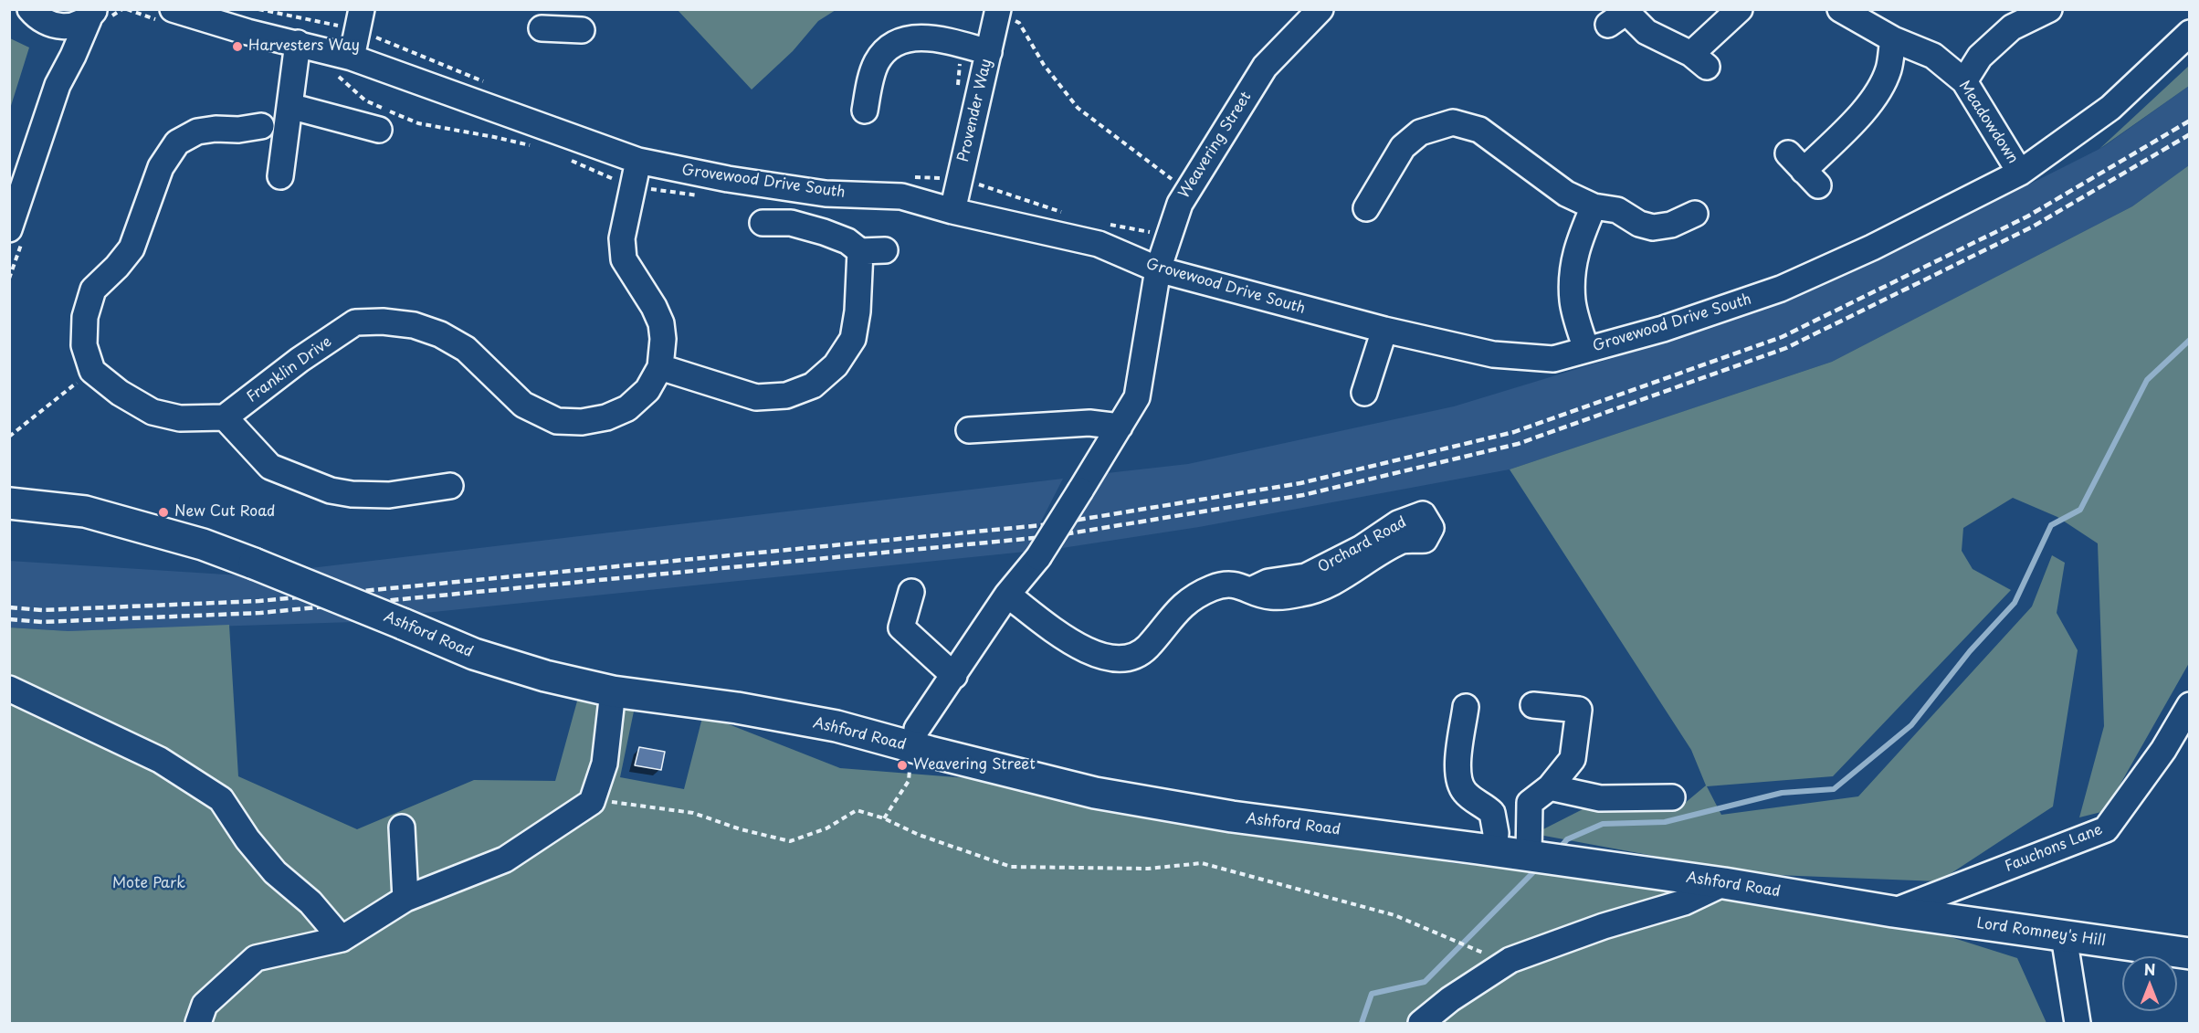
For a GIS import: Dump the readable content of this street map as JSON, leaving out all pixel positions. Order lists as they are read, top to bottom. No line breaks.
{"streets":{"main road":["Ashford Road","Lord Romney's Hill"],"street":["Provender Way","Meadowdown","Weavering Street","Grovewood Drive South","Franklin Drive","Orchard Road","Fauchons Lane"]},"crossings":[["Provender Way","Grovewood Drive South"],["Meadowdown","Grovewood Drive South"],["Weavering Street","Grovewood Drive South"],["Weavering Street","Ashford Road"],["Grovewood Drive South","Franklin Drive"],["Ashford Road","Fauchons Lane"],["Ashford Road","Lord Romney's Hill"],["Fauchons Lane","Lord Romney's Hill"]],"parks":["Mote Park"],"places":["Harvesters Way","New Cut Road","Weavering Street"],"north":"top"}
